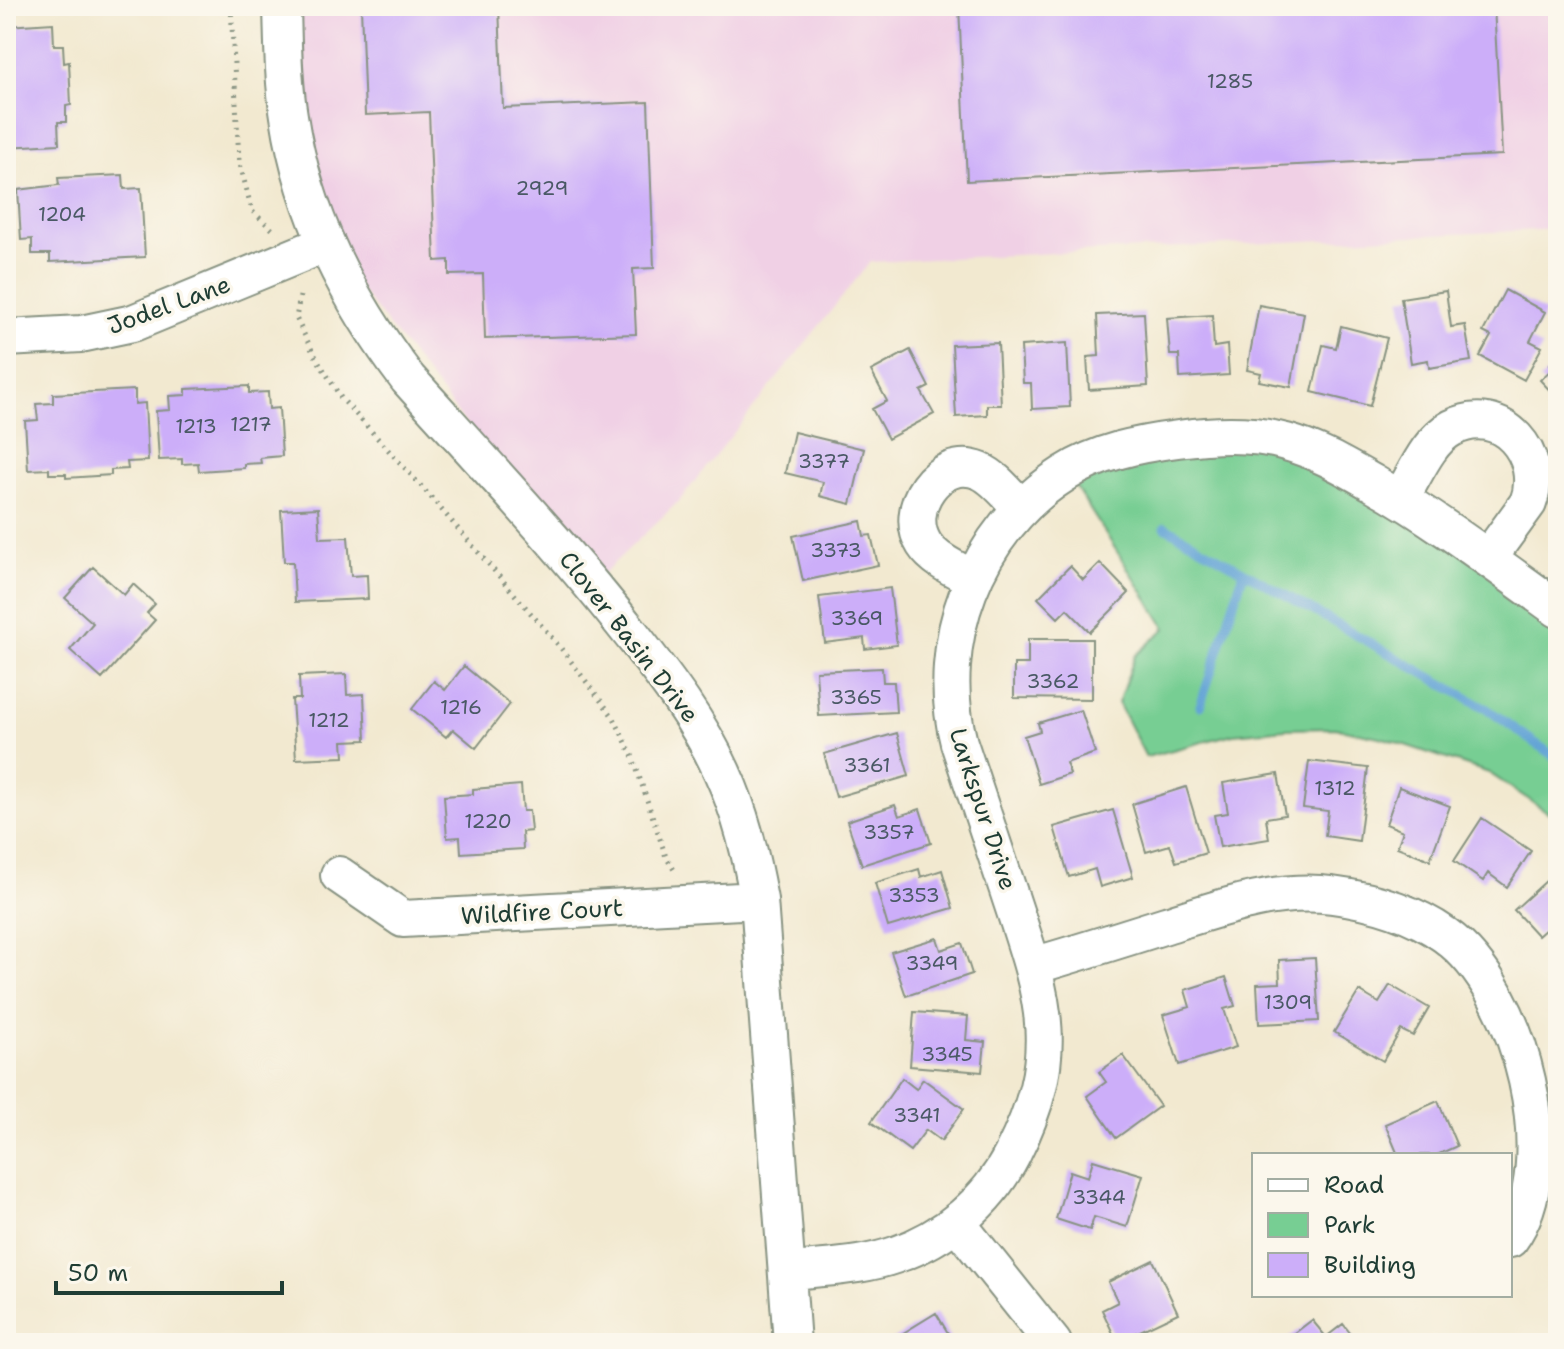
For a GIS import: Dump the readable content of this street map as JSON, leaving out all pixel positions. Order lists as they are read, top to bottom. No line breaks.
{"streets":{"street":["Jodel Lane","Clover Basin Drive","Larkspur Drive","Wildfire Court"]},"crossings":[["Jodel Lane","Clover Basin Drive"],["Clover Basin Drive","Larkspur Drive"],["Clover Basin Drive","Wildfire Court"]],"house_numbers":["1285","2929","1204","1217","1213","3377","3373","3369","3362","3365","1216","1212","3361","1312","1220","3357","3353","3349","1309","3345","3341","3344"],"legend":["Road","Park","Building"],"scale_bar":"50 m"}
